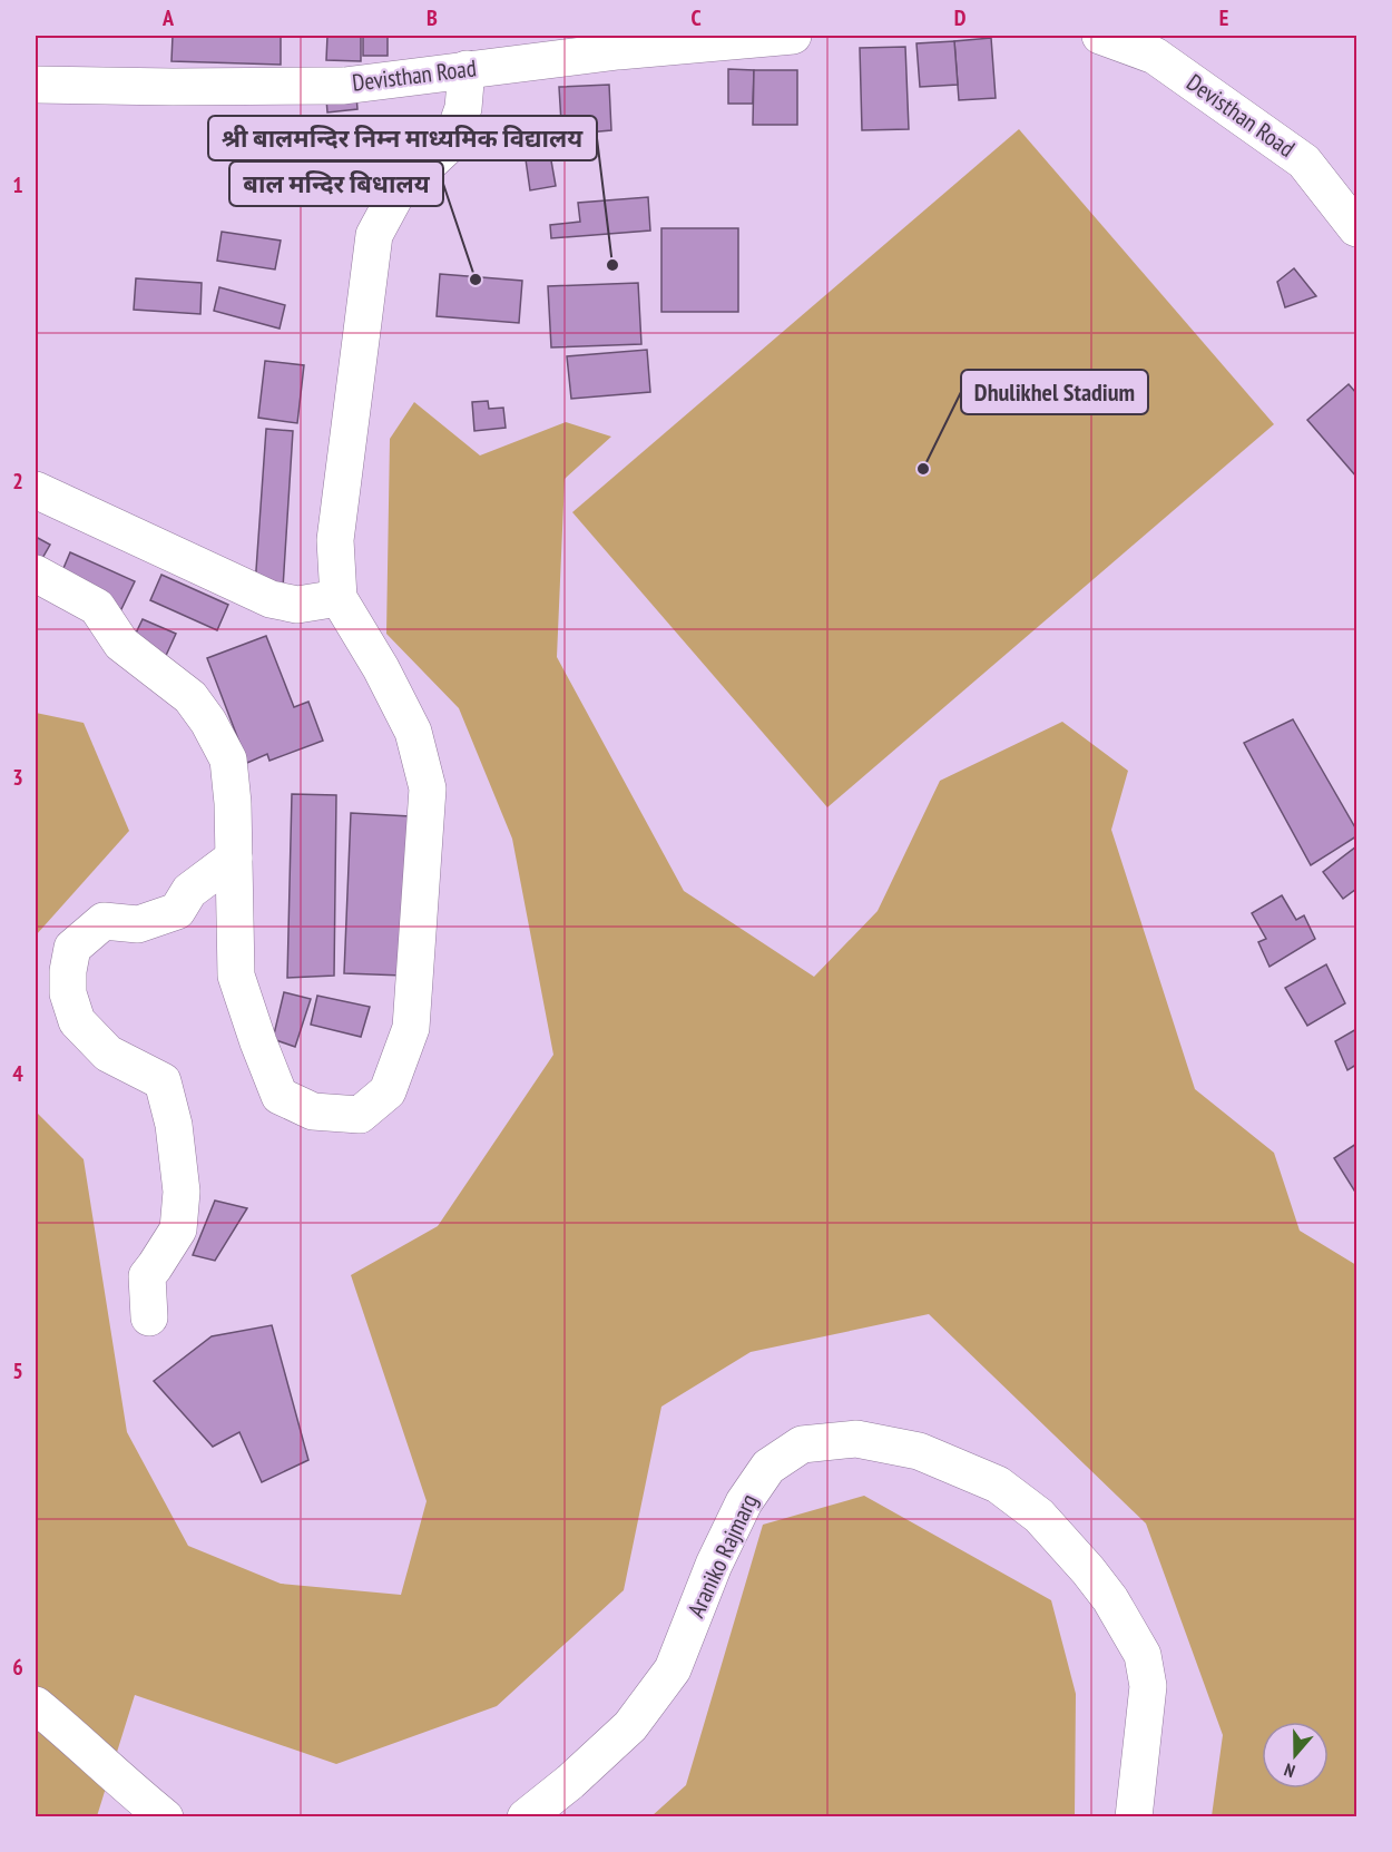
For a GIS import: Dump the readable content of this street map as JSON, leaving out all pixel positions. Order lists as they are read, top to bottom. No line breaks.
{"streets":{"main road":["Devisthan Road","Araniko Rajmarg"]},"places":["श्री बालमन्दिर निम्न माध्यमिक विद्यालय","बाल मन्दिर बिधालय","Dhulikhel Stadium"],"north":"bottom","grid":{"columns":["A","B","C","D","E"],"rows":["1","2","3","4","5","6"]}}
